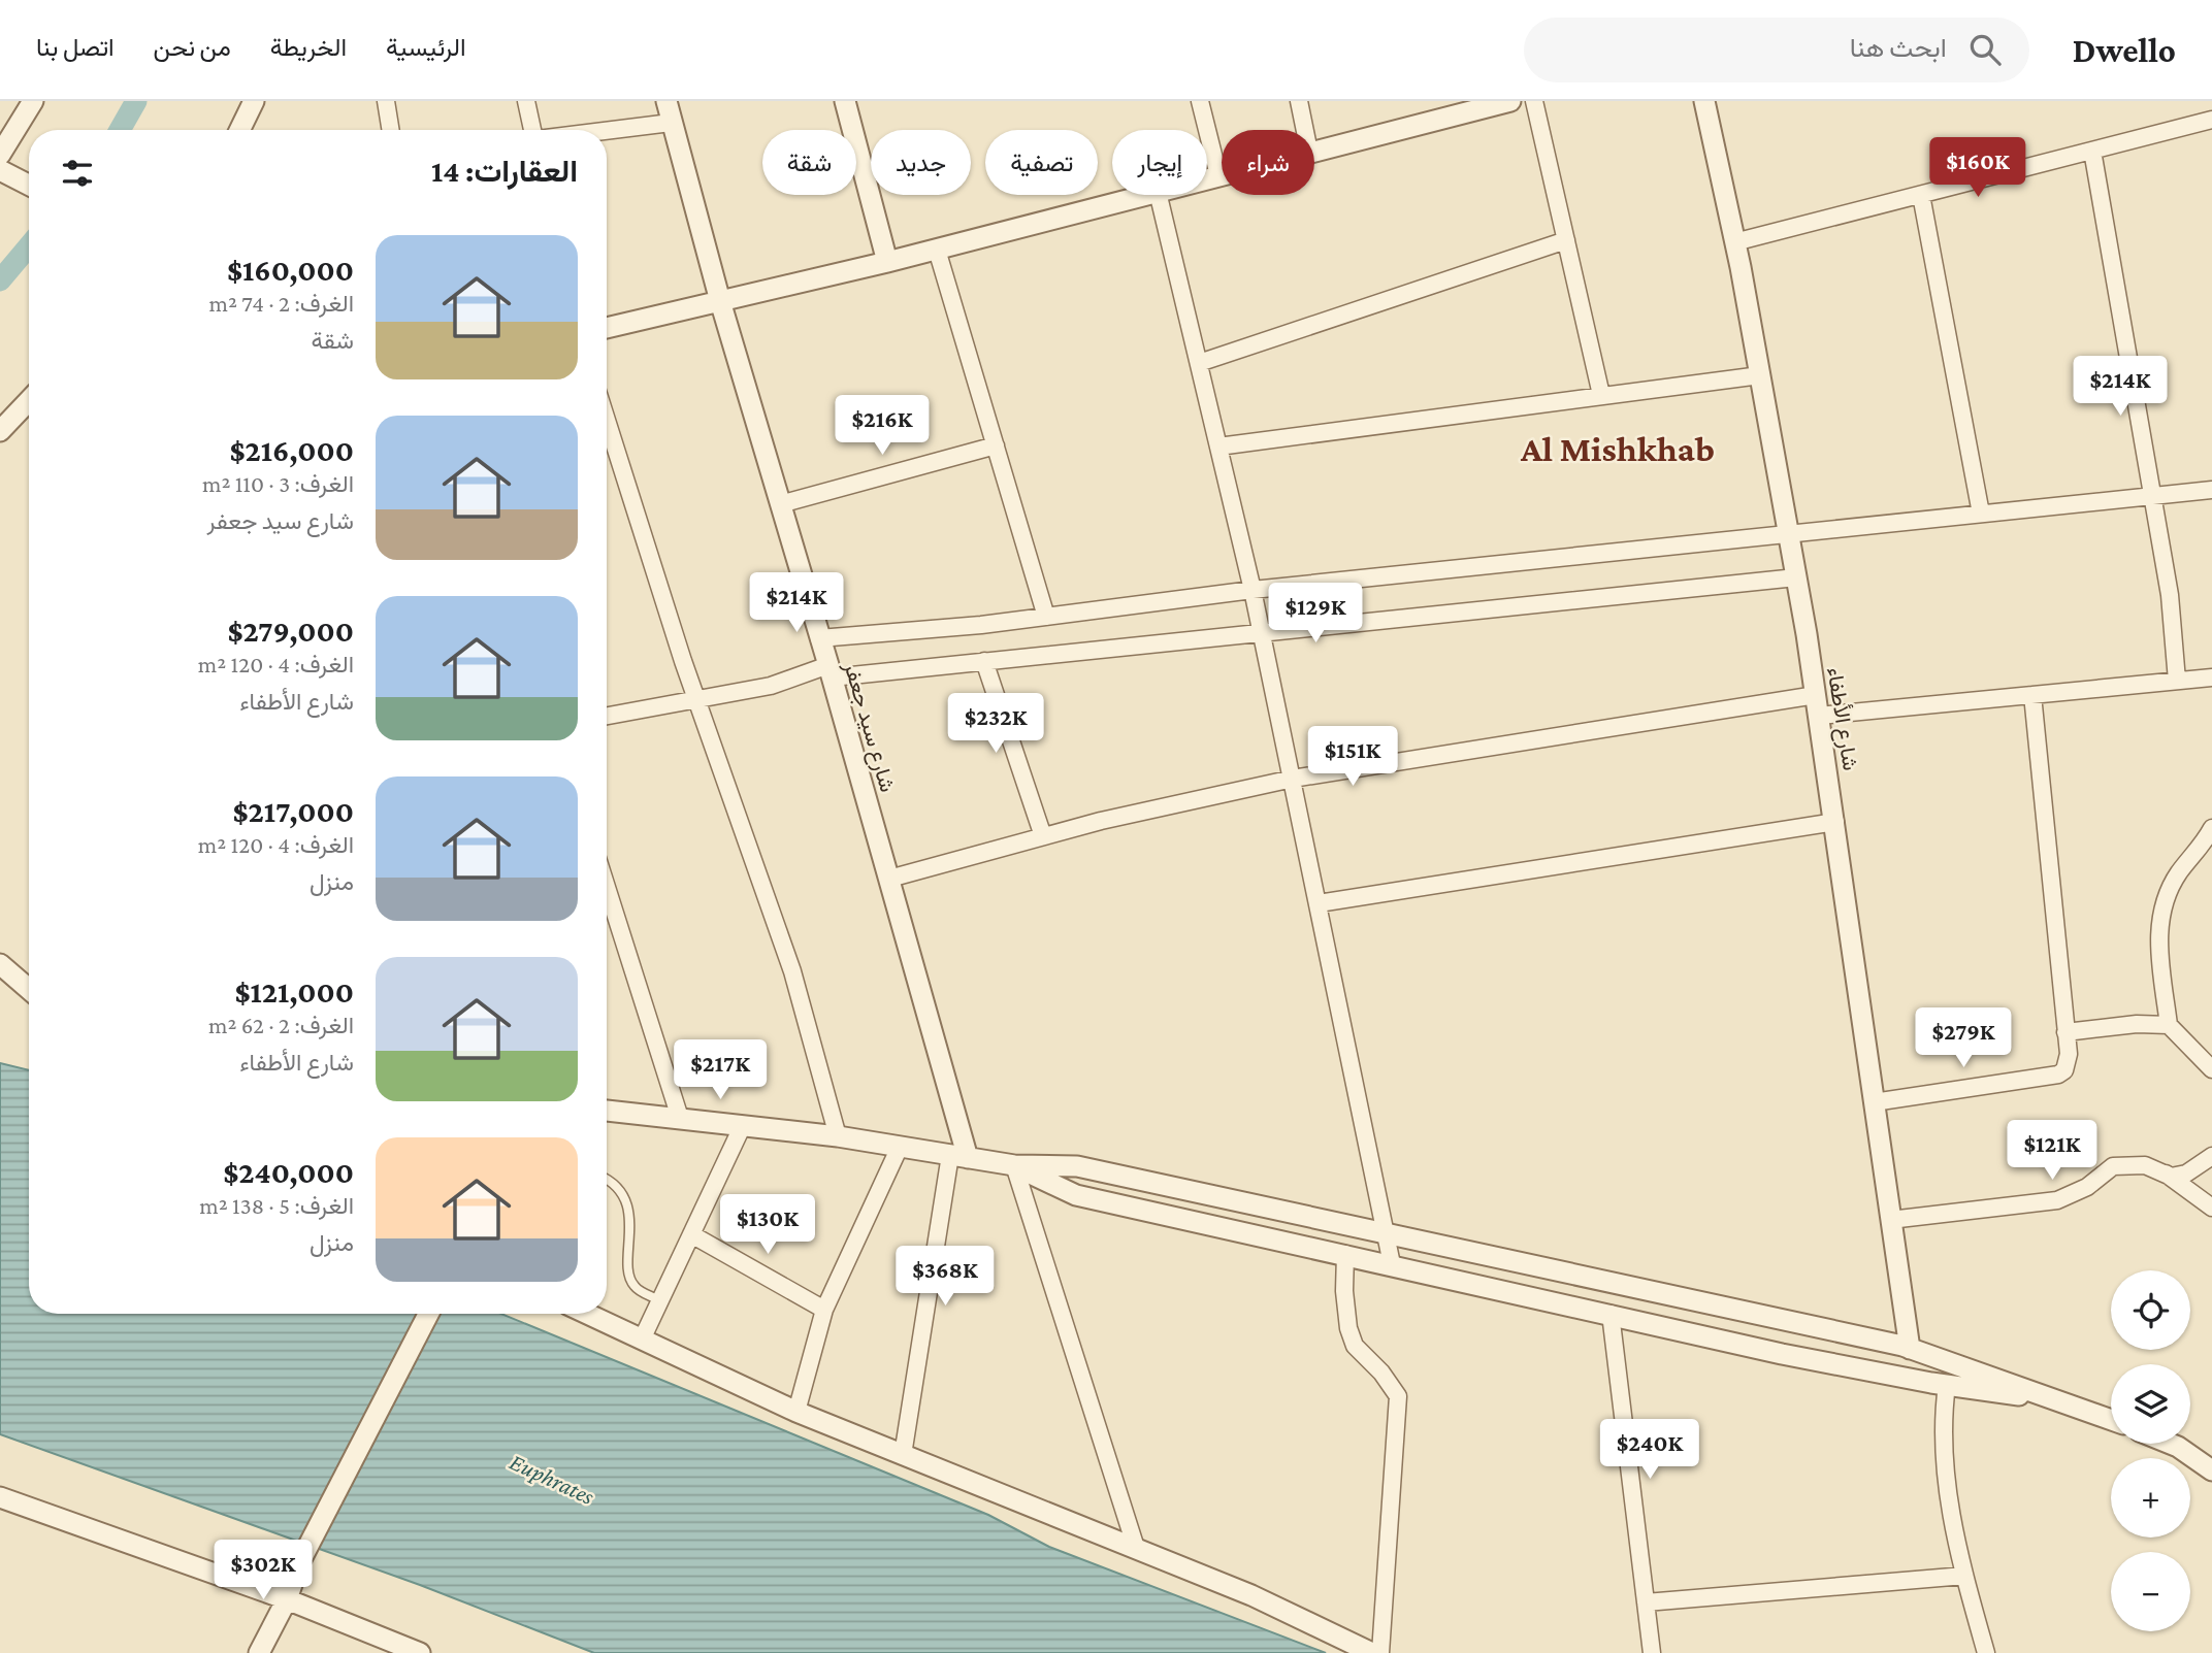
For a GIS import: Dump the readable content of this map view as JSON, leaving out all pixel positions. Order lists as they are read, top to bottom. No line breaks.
{"streets":{"street":["شارع الأطفاء","شارع سيد جعفر"]},"districts":["Al Mishkhab"],"water":["Euphrates"],"page":{"header":"Dwello","search":"ابحث هنا","nav":["الرئيسية","الخريطة","من نحن","اتصل بنا"],"chip":["شراء","إيجار","تصفية","جديد","شقة"],"heading":"العقارات: 14","price":["$160K","$214K","$216K","$214K","$129K","$232K","$151K","$279K","$217K","$121K","$130K","$368K","$240K","$302K"],"list":[{"name":"$160,000","note":"الغرف: 2 · 74 m² · شقة"},{"name":"$216,000","note":"الغرف: 3 · 110 m² · شارع سيد جعفر"},{"name":"$279,000","note":"الغرف: 4 · 120 m² · شارع الأطفاء"},{"name":"$217,000","note":"الغرف: 4 · 120 m² · منزل"},{"name":"$121,000","note":"الغرف: 2 · 62 m² · شارع الأطفاء"},{"name":"$240,000","note":"الغرف: 5 · 138 m² · منزل"}],"map_buttons":["+","−"]}}
